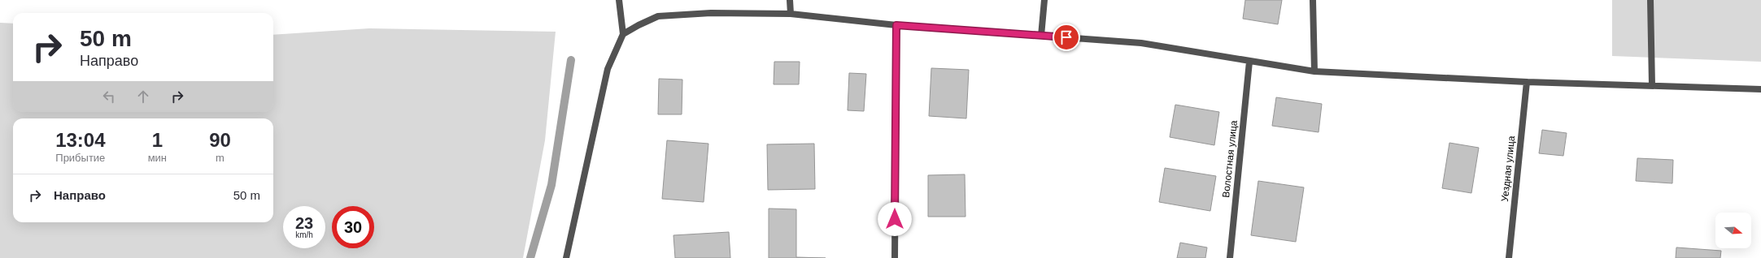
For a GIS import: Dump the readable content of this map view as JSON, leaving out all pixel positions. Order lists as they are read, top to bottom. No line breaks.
{"streets":{"street":["Волостная улица","Уездная улица"]},"north":"right","page":{"turn":["50 m","Направо"],"eta":["13:04","Прибытие","1","мин","90","m"],"list":[{"name":"Направо","value":"50 m"}],"speed":"23 km/h","limit":"30"}}
